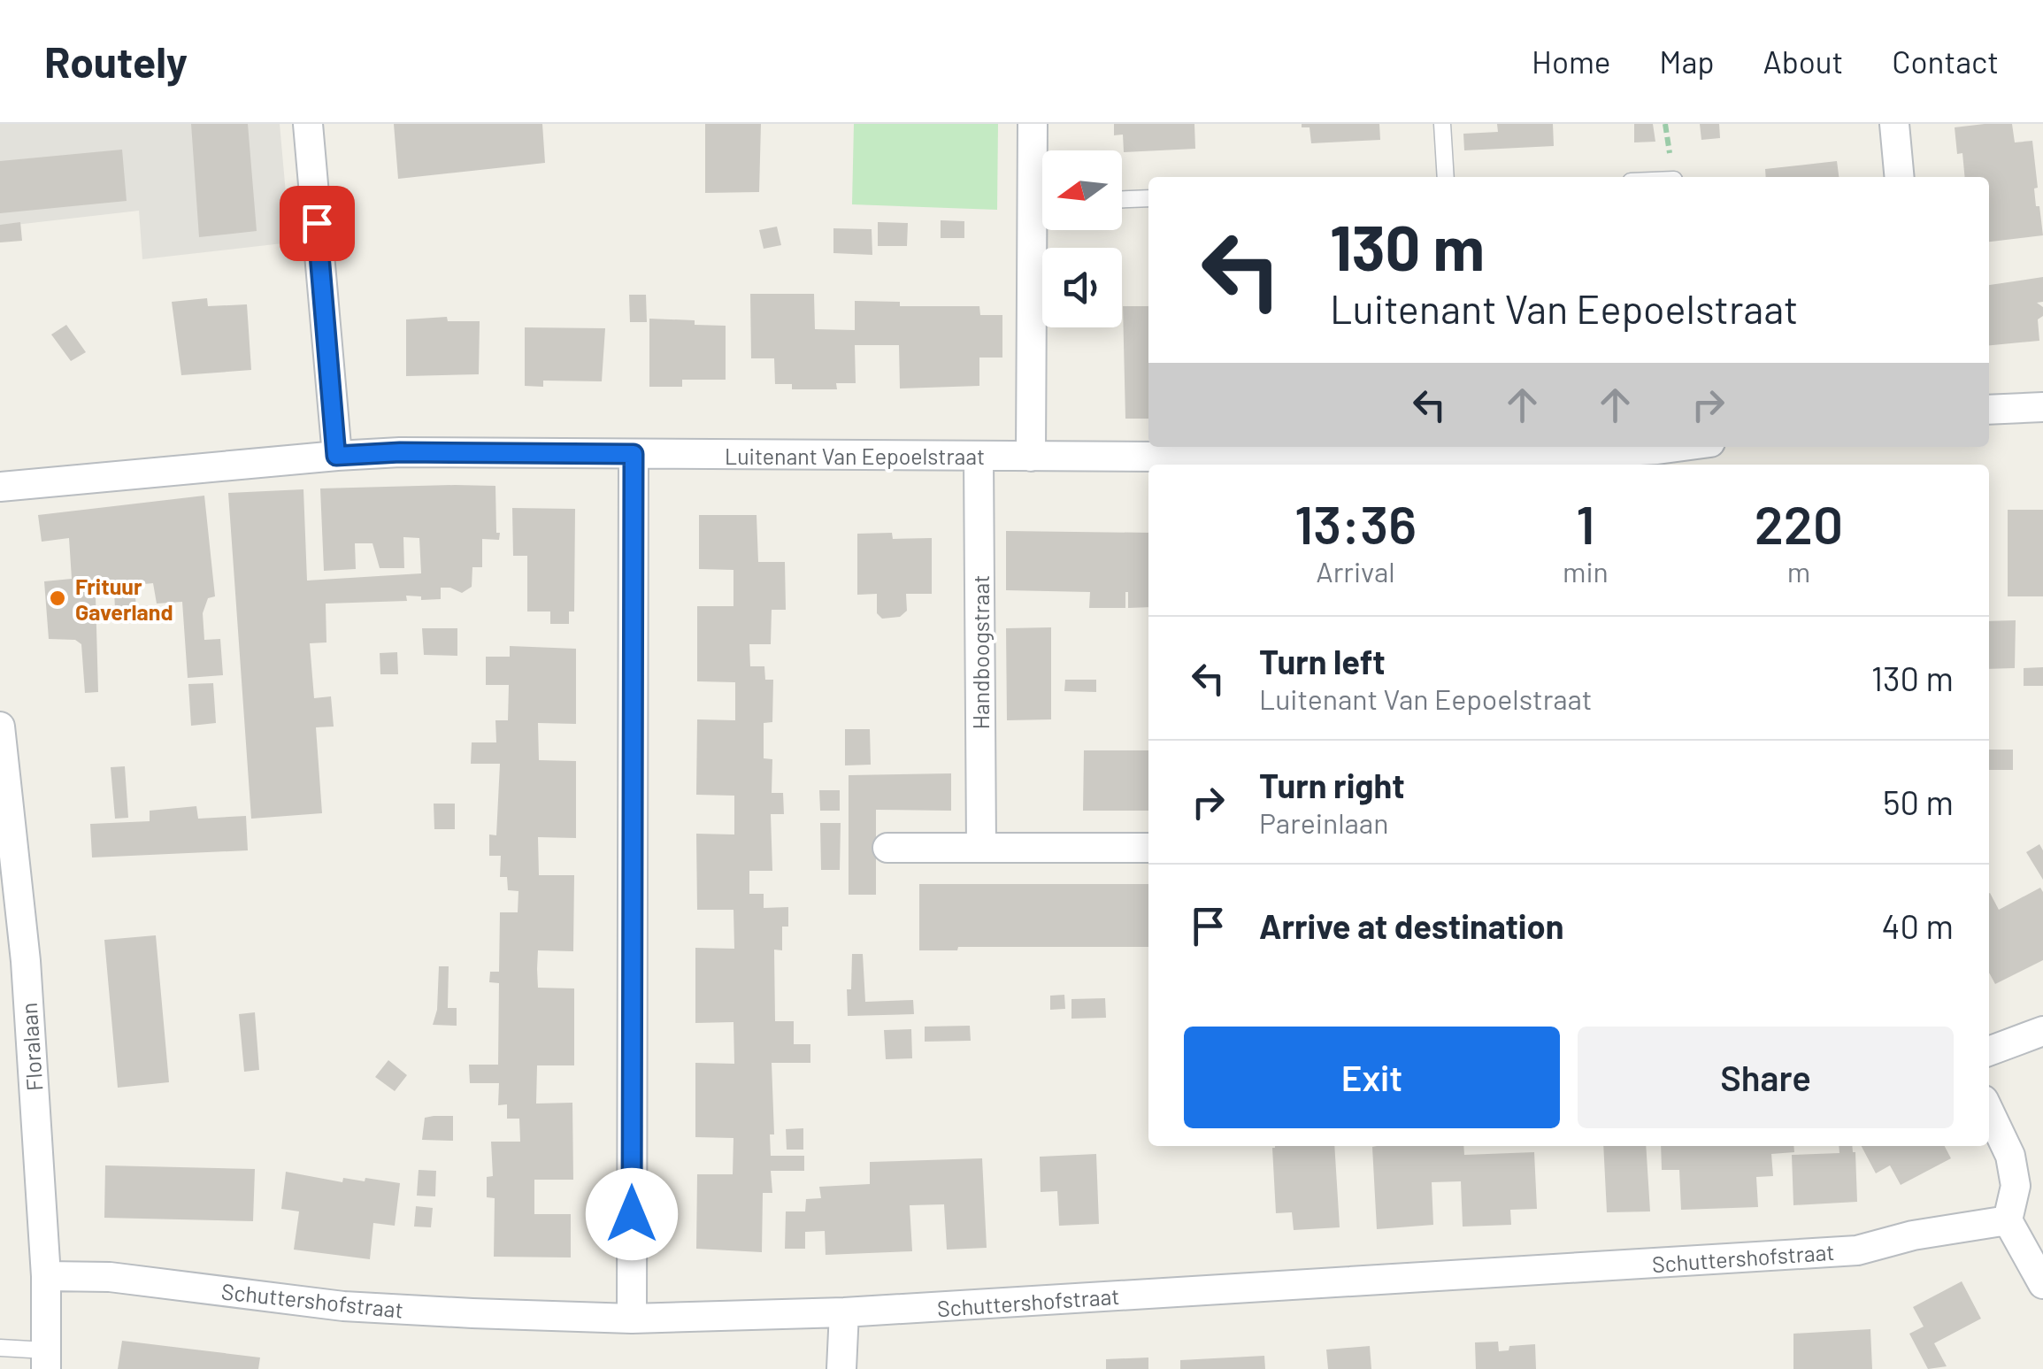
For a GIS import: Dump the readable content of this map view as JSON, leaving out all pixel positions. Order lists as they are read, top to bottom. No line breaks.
{"streets":{"street":["Luitenant Van Eepoelstraat","Handboogstraat","Floralaan","Schuttershofstraat"]},"crossings":[["Luitenant Van Eepoelstraat","Handboogstraat"],["Floralaan","Schuttershofstraat"]],"places":["Frituur Gaverland"],"north":"left","page":{"header":"Routely","nav":["Home","Map","About","Contact"],"turn":["130 m","Luitenant Van Eepoelstraat"],"eta":["13:36","Arrival","1","min","220","m"],"list":[{"name":"Turn left","note":"Luitenant Van Eepoelstraat","value":"130 m"},{"name":"Turn right","note":"Pareinlaan","value":"50 m"},{"name":"Arrive at destination","value":"40 m"}],"buttons":["Exit","Share"]}}
